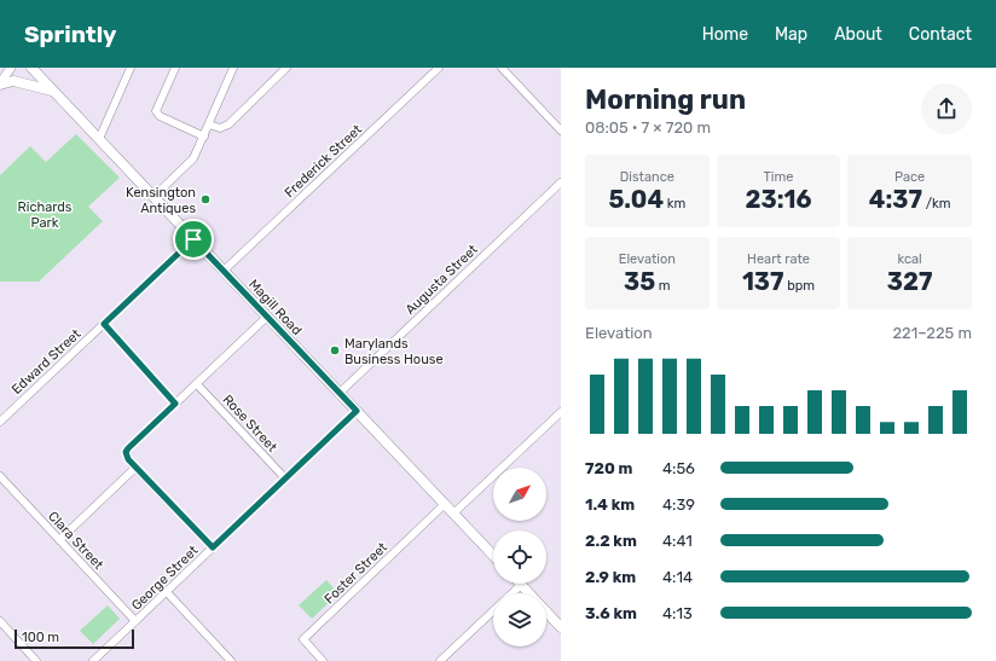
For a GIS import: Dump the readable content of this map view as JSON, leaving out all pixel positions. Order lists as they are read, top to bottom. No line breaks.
{"streets":{"main road":["Magill Road"],"street":["Frederick Street","Augusta Street","Edward Street","Rose Street","Clara Street","Foster Street","George Street"]},"crossings":[["Frederick Street","Magill Road"],["Augusta Street","Magill Road"],["Magill Road","Edward Street"],["Magill Road","Foster Street"],["Magill Road","George Street"],["Rose Street","George Street"],["Clara Street","George Street"]],"parks":["Richards Park"],"places":["Kensington Antiques","Marylands Business House"],"scale_bar":"100 m","north":"top right","page":{"header":"Sprintly","nav":["Home","Map","About","Contact"],"heading":["Morning run","08:05 · 7 × 720 m"],"stats":[["Distance","5.04 km"],["Time","23:16"],["Pace","4:37 /km"],["Elevation","35 m"],["Heart rate","137 bpm"],["kcal","327"]],"chart":["Elevation","221–225 m"],"list":[{"name":"720 m","note":"4:56"},{"name":"1.4 km","note":"4:39"},{"name":"2.2 km","note":"4:41"},{"name":"2.9 km","note":"4:14"},{"name":"3.6 km","note":"4:13"}],"scale":"100 m"}}
